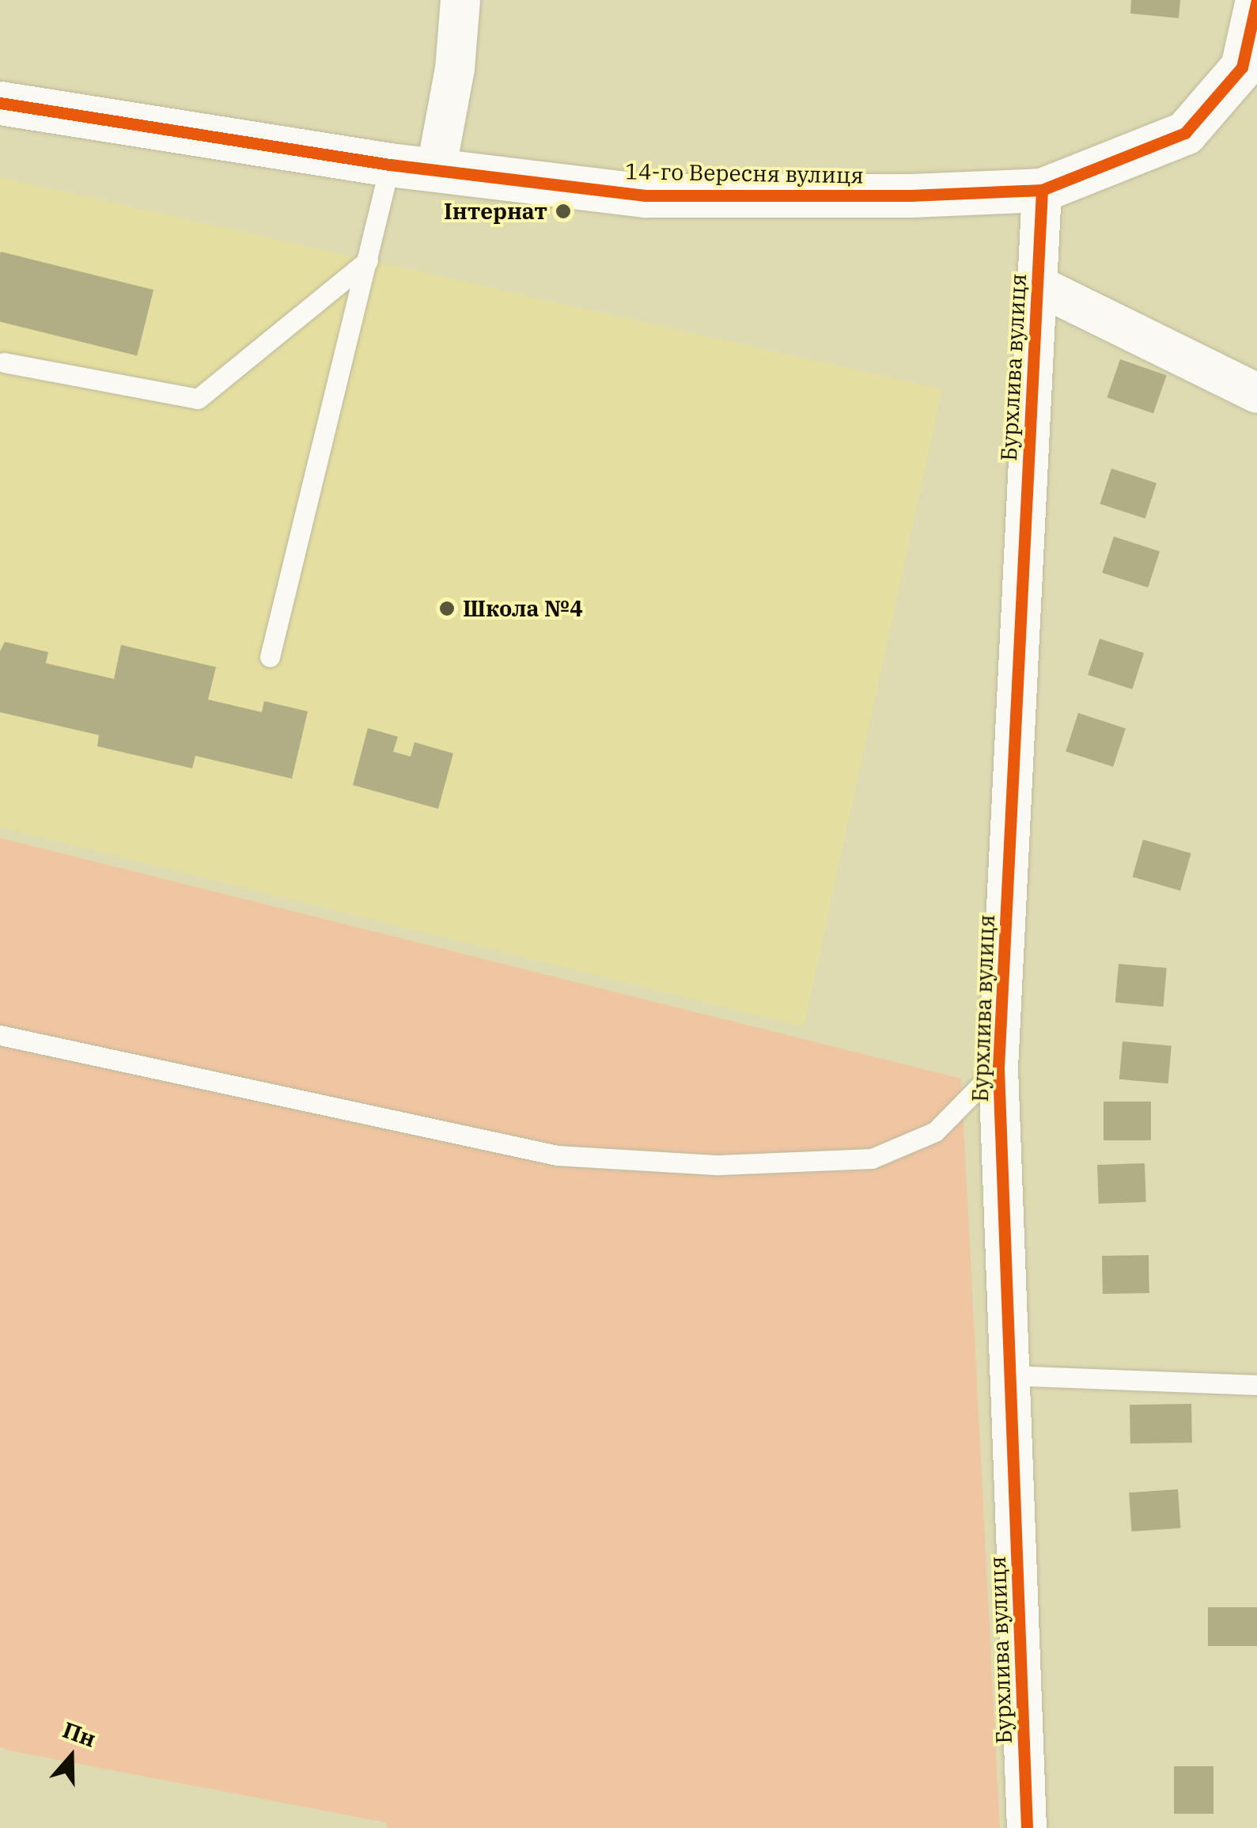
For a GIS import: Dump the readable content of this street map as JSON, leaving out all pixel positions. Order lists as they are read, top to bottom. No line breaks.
{"streets":{"street":["14-го Вересня вулиця","Бурхлива вулиця"]},"crossings":[["14-го Вересня вулиця","Бурхлива вулиця"]],"places":["Інтернат","Школа №4"],"north":"top"}
